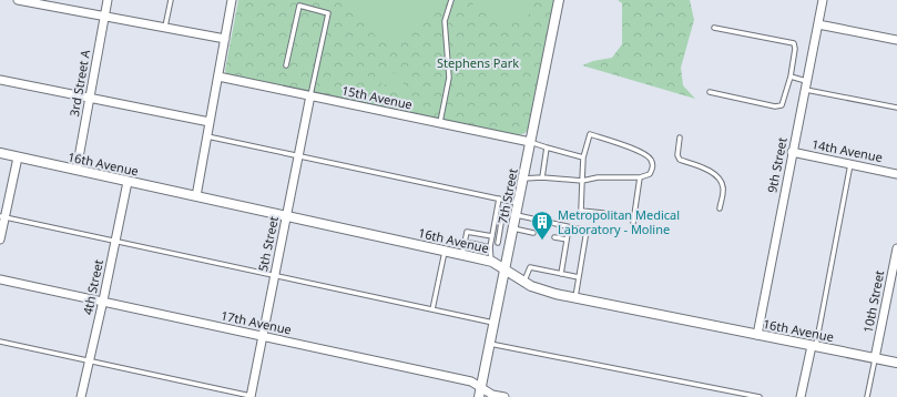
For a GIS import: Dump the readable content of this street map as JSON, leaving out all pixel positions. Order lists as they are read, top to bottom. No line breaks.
{"streets":{"street":["3rd Street A","15th Avenue","14th Avenue","16th Avenue","9th Street","7th Street","5th Street","4th Street","10th Street","17th Avenue"]},"crossings":[["3rd Street A","16th Avenue"],["15th Avenue","7th Street"],["15th Avenue","5th Street"],["14th Avenue","9th Street"],["16th Avenue","9th Street"],["16th Avenue","7th Street"],["16th Avenue","5th Street"],["16th Avenue","4th Street"],["16th Avenue","10th Street"],["7th Street","17th Avenue"],["5th Street","17th Avenue"],["4th Street","17th Avenue"]],"parks":["Stephens Park"],"places":{"building":["Metropolitan Medical Laboratory - Moline"]}}
